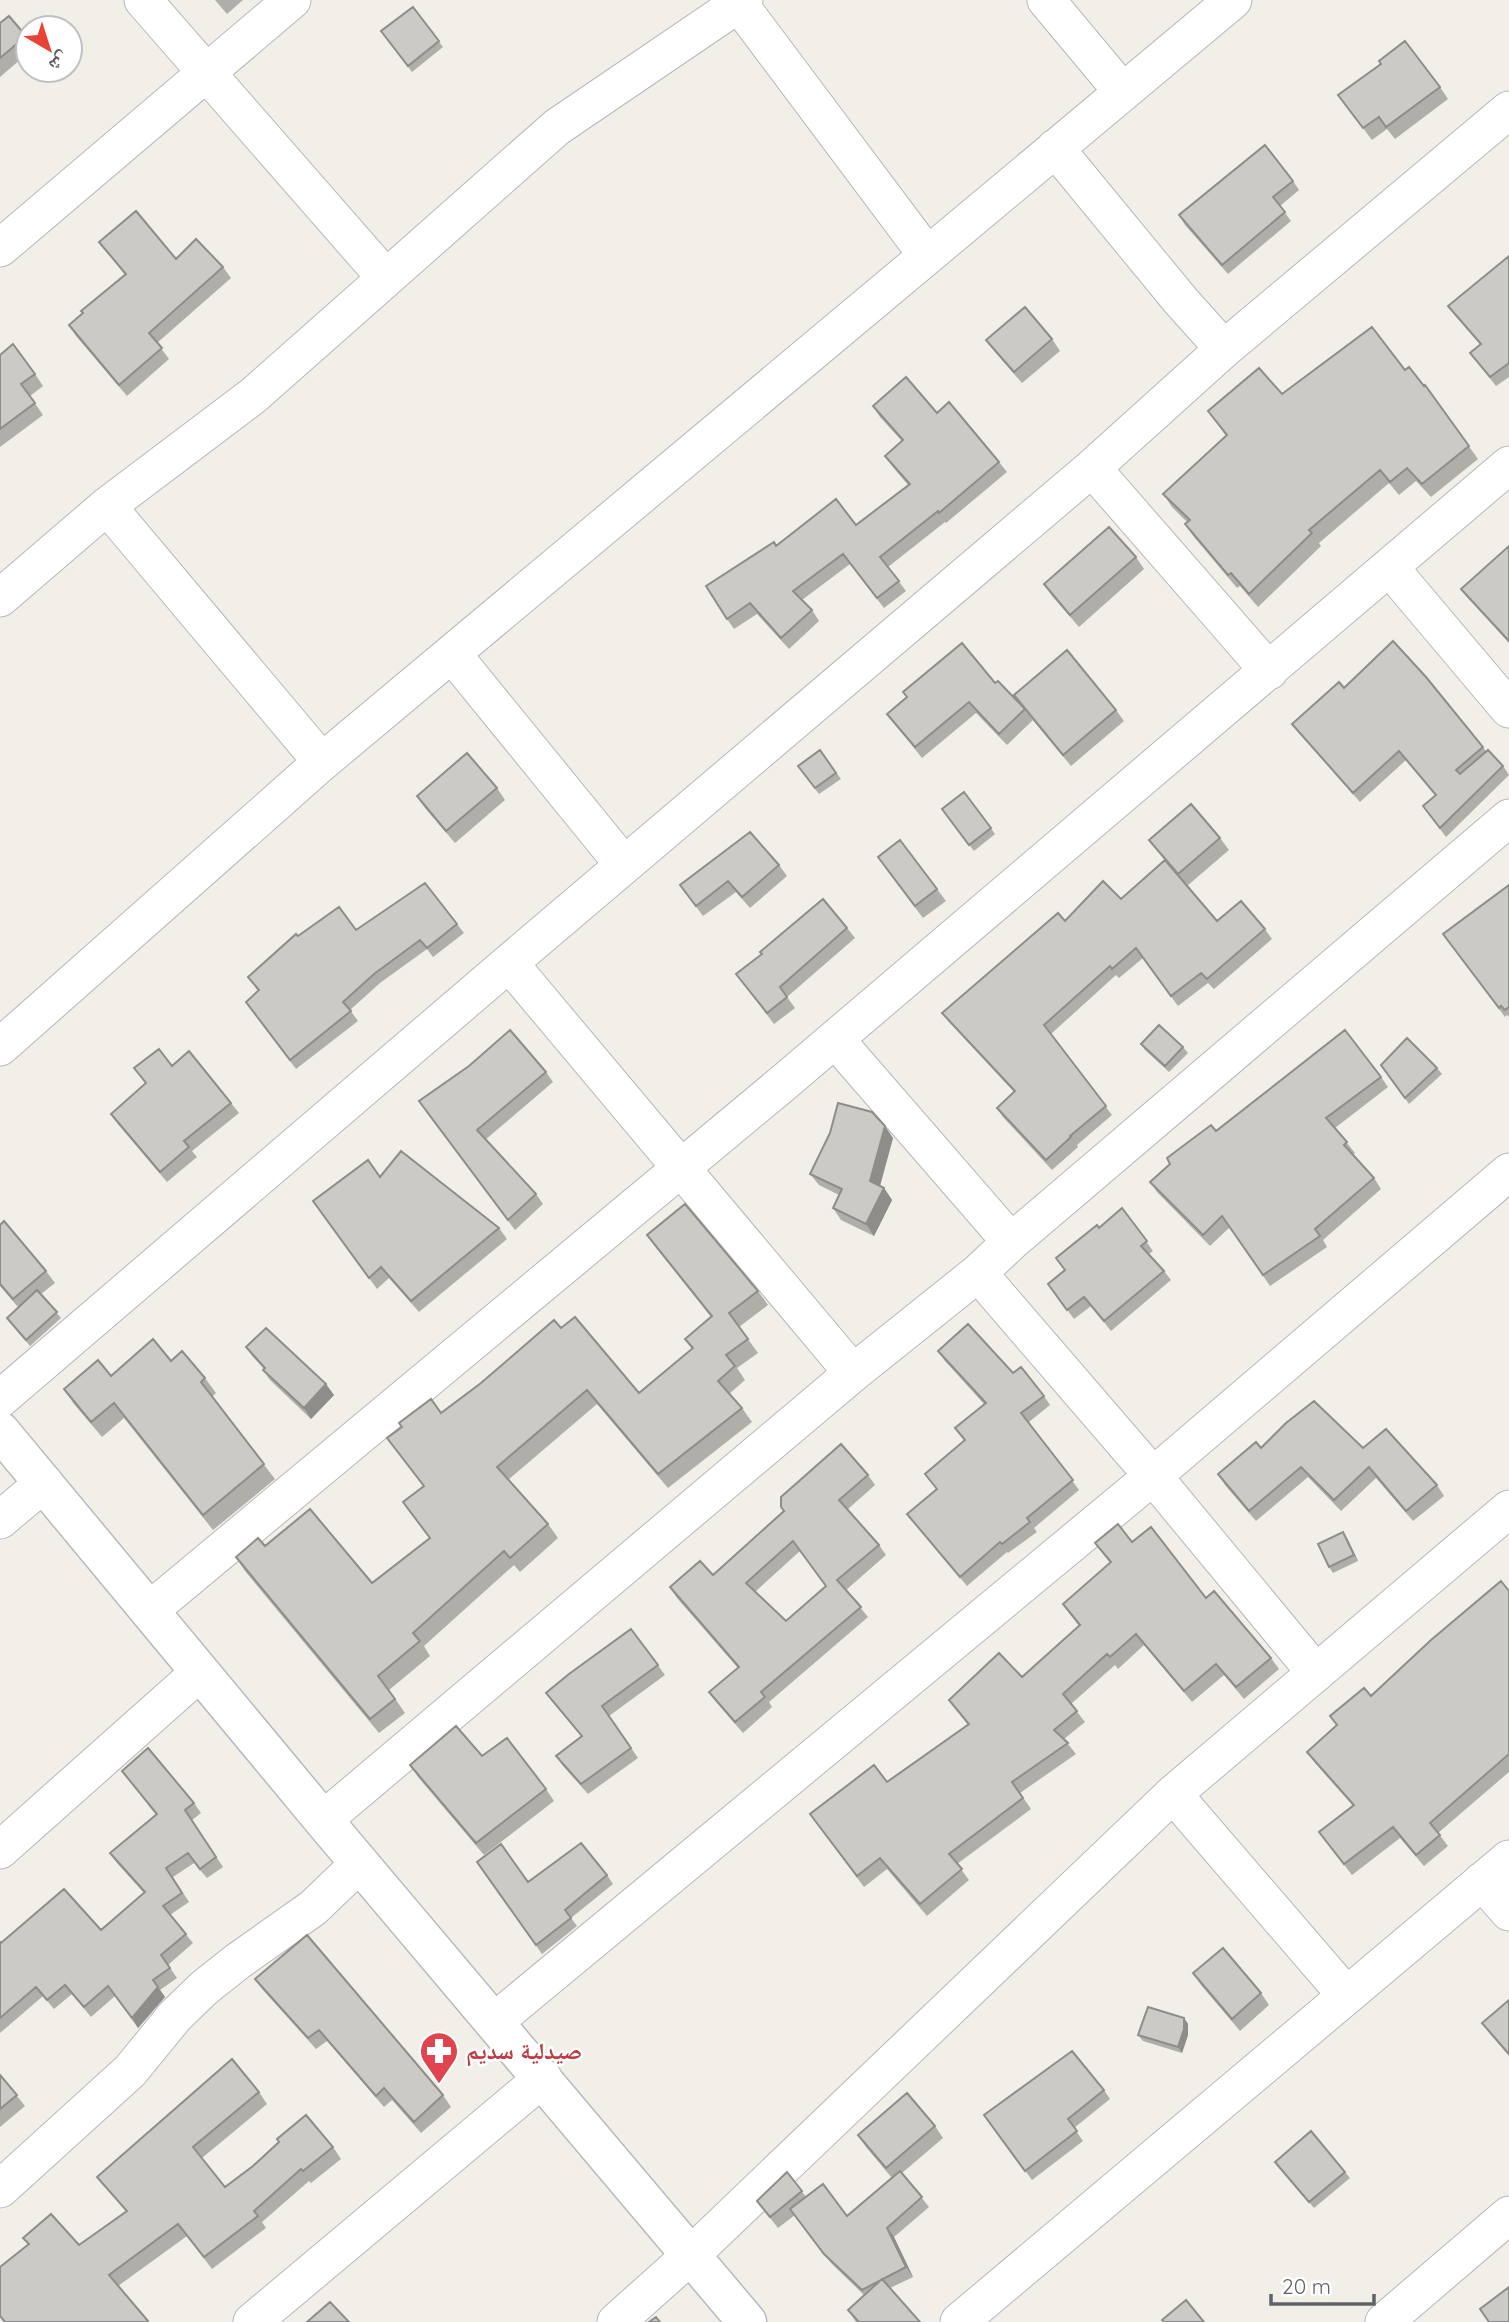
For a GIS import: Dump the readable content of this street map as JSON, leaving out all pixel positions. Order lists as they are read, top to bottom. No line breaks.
{"places":{"pharmacy":["صيدلية سديم"]},"scale_bar":"20 m","north":"bottom right"}
